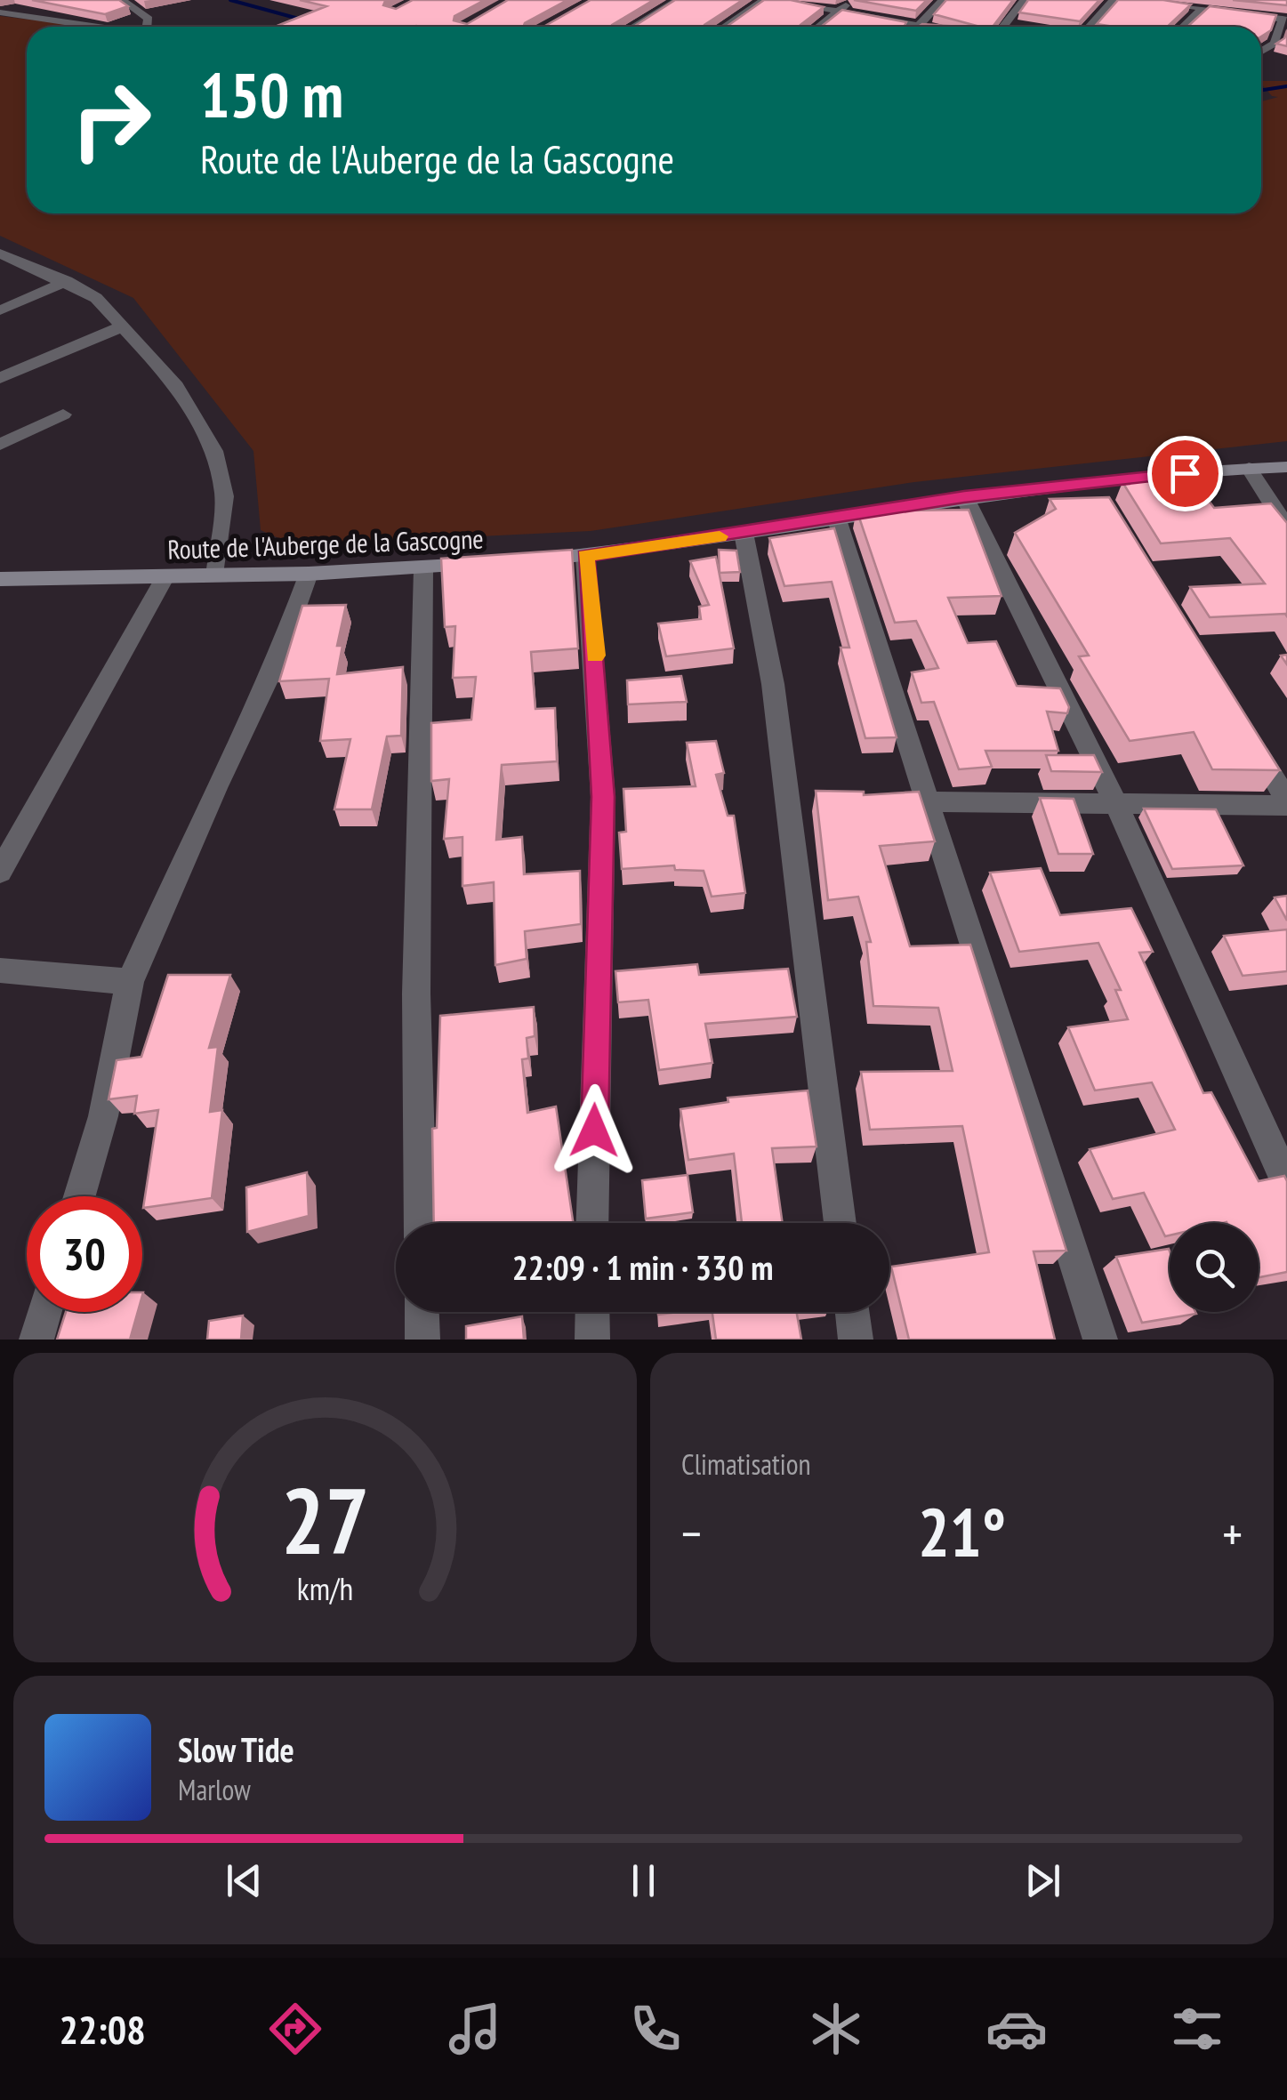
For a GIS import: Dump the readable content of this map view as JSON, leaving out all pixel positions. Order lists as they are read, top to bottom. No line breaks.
{"streets":{"street":["Route de l'Auberge de la Gascogne"]},"page":{"turn":["150 m","Route de l'Auberge de la Gascogne"],"limit":"30","trip":"22:09 · 1 min · 330 m","tile":"Climatisation","heat":["−","21°","+"],"song":["Slow Tide","Marlow"],"tabs":"22:08","gauge":["27","km/h"]}}
